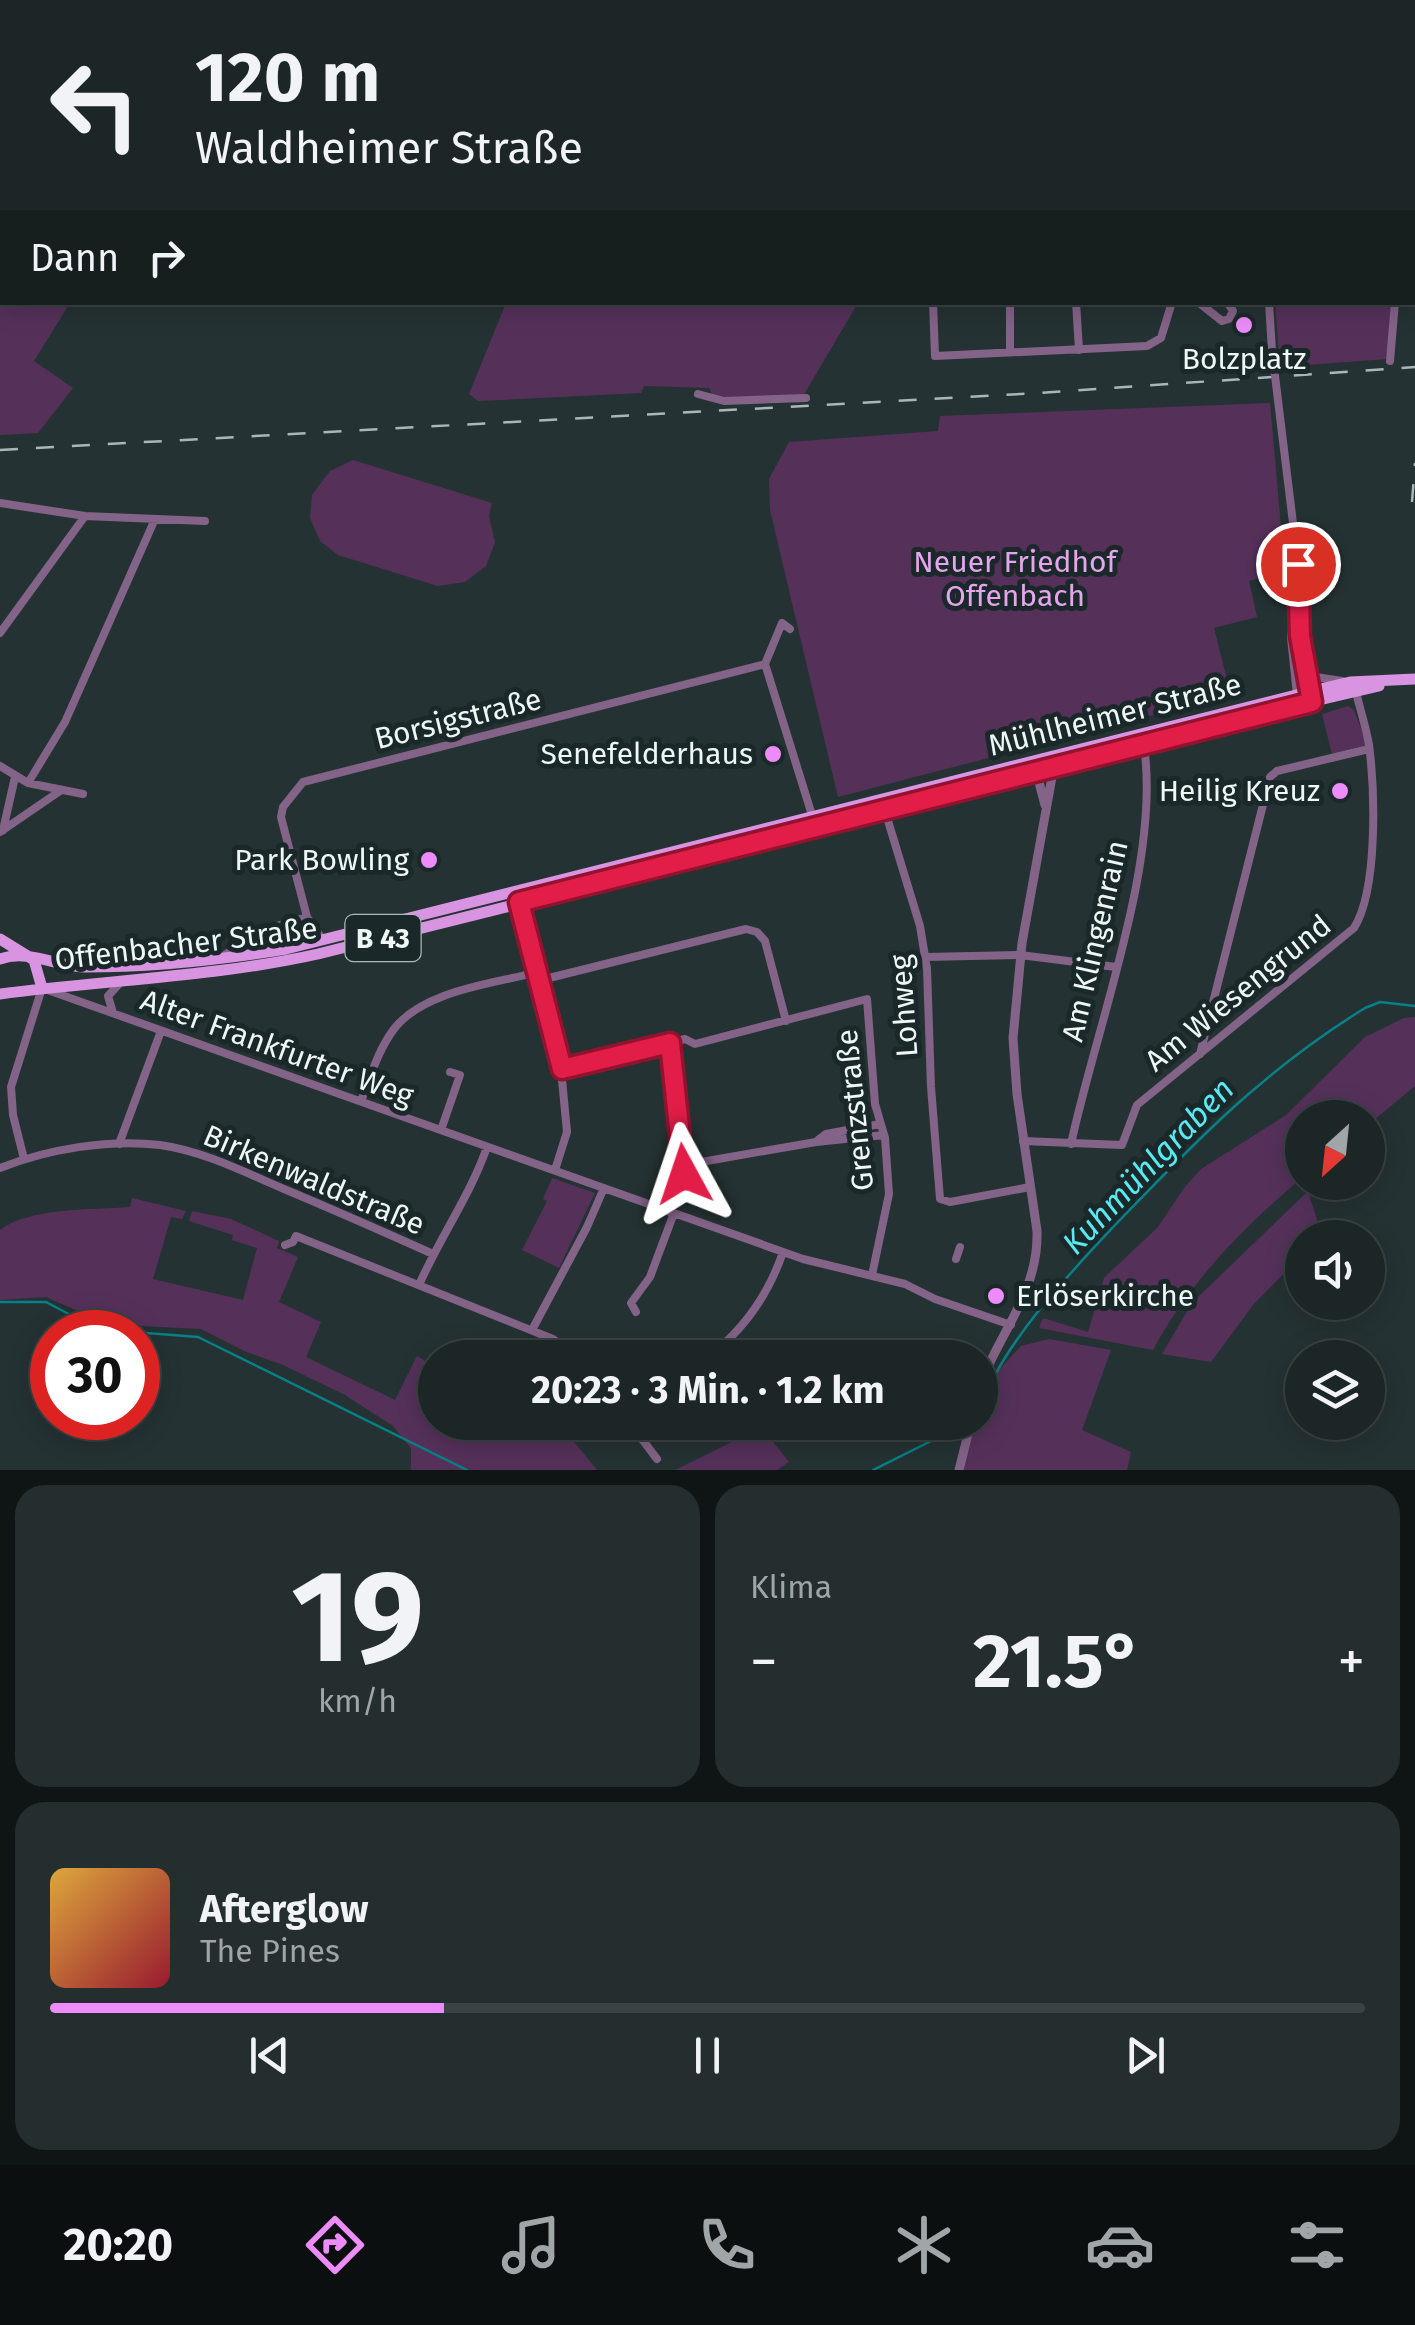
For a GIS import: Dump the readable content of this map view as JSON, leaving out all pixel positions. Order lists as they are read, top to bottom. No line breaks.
{"streets":{"main road":["Mühlheimer Straße","B 43","Offenbacher Straße"],"street":["Borsigstraße","Am Klingenrain","Am Wiesengrund","Lohweg","Alter Frankfurter Weg","Grenzstraße","Birkenwaldstraße"]},"crossings":[["Mühlheimer Straße","Am Klingenrain"],["Mühlheimer Straße","Offenbacher Straße"],["Mühlheimer Straße","Am Wiesengrund"],["Mühlheimer Straße","Lohweg"],["Borsigstraße","Offenbacher Straße"],["Am Klingenrain","Am Wiesengrund"],["Offenbacher Straße","Alter Frankfurter Weg"],["Alter Frankfurter Weg","Grenzstraße"]],"water":["Kuhmühlgraben"],"parks":["Neuer Friedhof Offenbach"],"places":["Bolzplatz","Senefelderhaus","Heilig Kreuz","Park Bowling","Erlöserkirche"],"north":"bottom left","page":{"turn":["120 m","Waldheimer Straße"],"then":"Dann","limit":"30","trip":"20:23 · 3 Min. · 1.2 km","tile":[["19","km/h"],"Klima"],"heat":["−","21.5°","+"],"song":["Afterglow","The Pines"],"tabs":"20:20"}}
